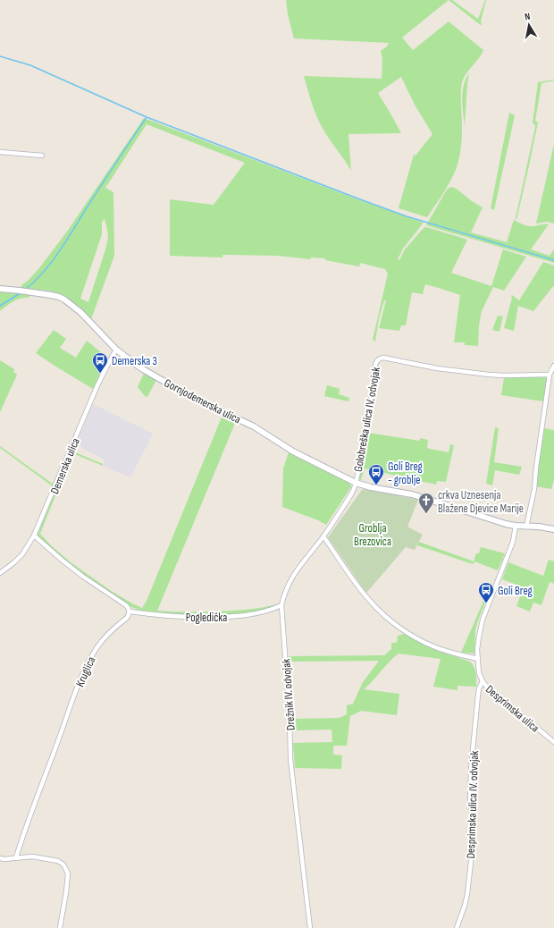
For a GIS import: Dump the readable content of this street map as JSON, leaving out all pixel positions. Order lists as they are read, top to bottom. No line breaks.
{"streets":{"street":["Gornjodemerska ulica","Golobreška ulica IV. odvojak","Demerska ulica","Pogledička","Kruglica","Drežnik IV. odvojak","Desprimska ulica","Desprimska ulica IV. odvojak"]},"crossings":[["Gornjodemerska ulica","Golobreška ulica IV. odvojak"],["Gornjodemerska ulica","Demerska ulica"],["Gornjodemerska ulica","Drežnik IV. odvojak"],["Gornjodemerska ulica","Desprimska ulica"],["Golobreška ulica IV. odvojak","Drežnik IV. odvojak"],["Pogledička","Kruglica"],["Pogledička","Drežnik IV. odvojak"],["Desprimska ulica","Desprimska ulica IV. odvojak"]],"parks":["Groblja Brezovica"],"places":{"bus stop":["Demerska 3","Goli Breg - groblje","Goli Breg"],"church":["crkva Uznesenja Blažene Djevice Marije"]},"north":"top"}
